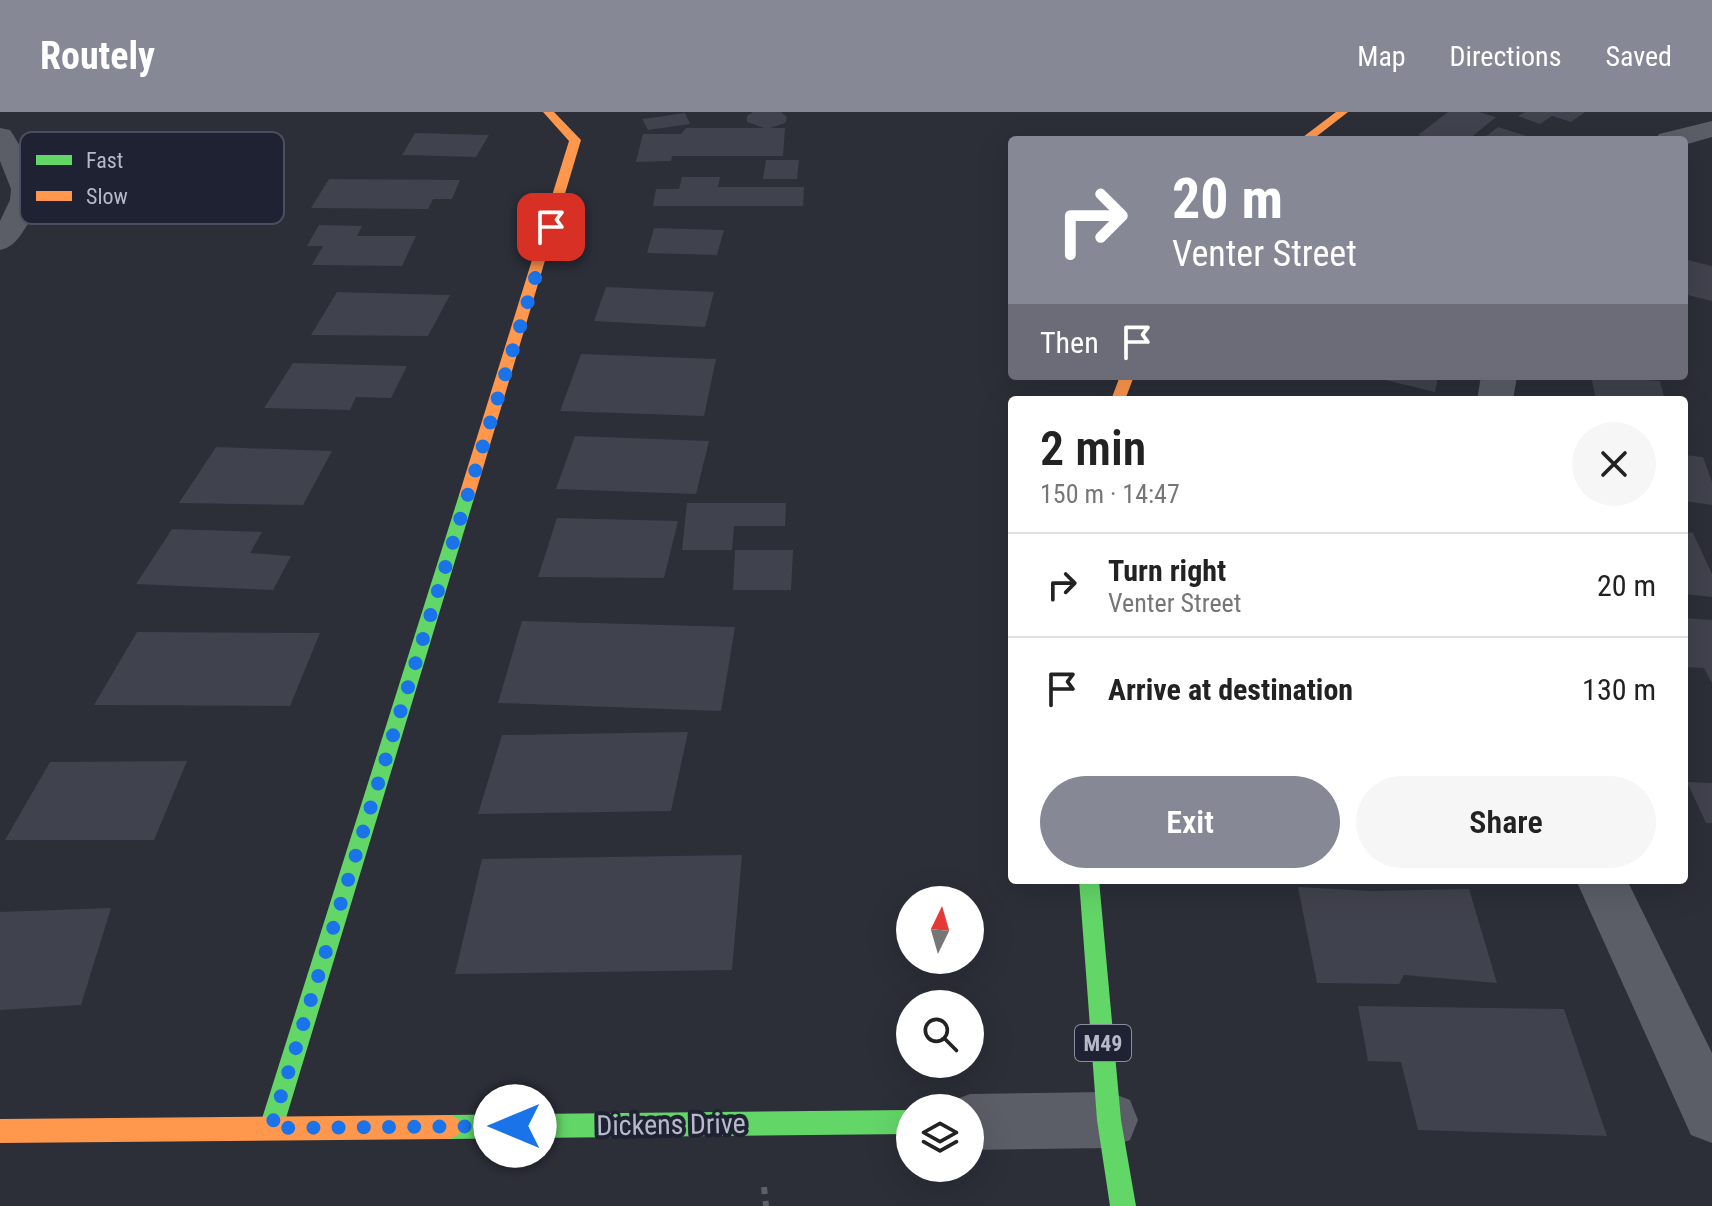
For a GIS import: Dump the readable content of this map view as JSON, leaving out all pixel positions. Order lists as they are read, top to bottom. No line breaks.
{"streets":{"street":["M49","Dickens Drive"]},"legend":["Fast","Slow"],"north":"top","page":{"header":"Routely","nav":["Map","Directions","Saved"],"turn":["20 m","Venter Street"],"then":"Then","heading":["2 min","150 m · 14:47"],"list":[{"name":"Turn right","note":"Venter Street","value":"20 m"},{"name":"Arrive at destination","value":"130 m"}],"buttons":["Exit","Share"]}}
